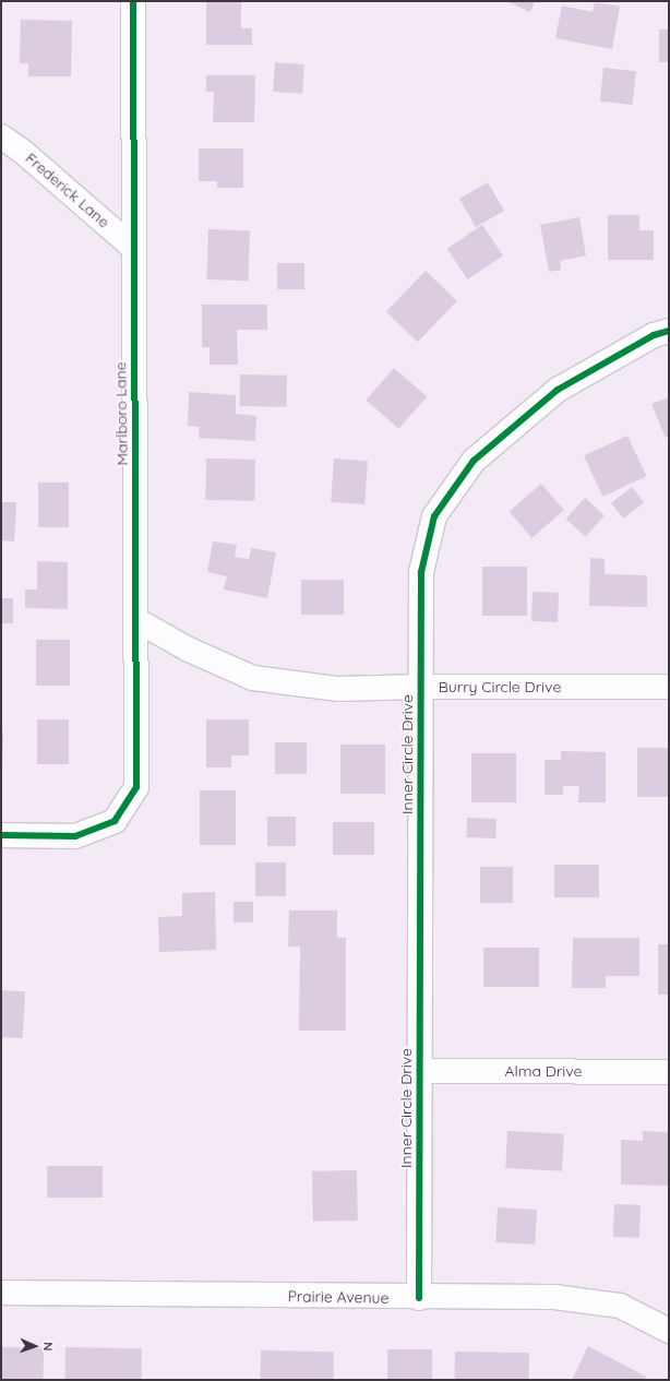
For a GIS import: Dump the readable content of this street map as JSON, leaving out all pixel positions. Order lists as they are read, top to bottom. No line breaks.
{"streets":{"street":["Frederick Lane","Marlboro Lane","Burry Circle Drive","Inner Circle Drive","Alma Drive","Prairie Avenue"]},"crossings":[["Frederick Lane","Marlboro Lane"],["Marlboro Lane","Burry Circle Drive"],["Burry Circle Drive","Inner Circle Drive"],["Inner Circle Drive","Alma Drive"],["Inner Circle Drive","Prairie Avenue"]],"north":"right"}
